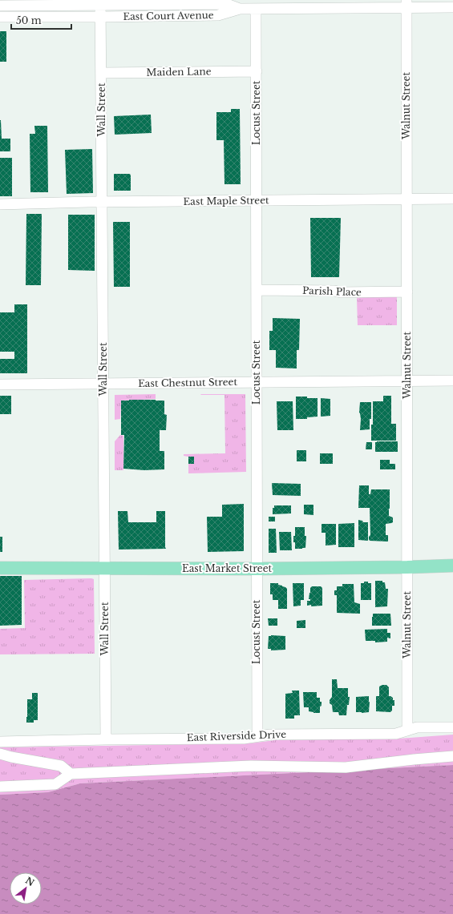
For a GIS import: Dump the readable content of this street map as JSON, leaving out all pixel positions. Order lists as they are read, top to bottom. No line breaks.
{"streets":{"main road":["East Market Street"],"street":["East Court Avenue","Maiden Lane","Walnut Street","Wall Street","Locust Street","East Maple Street","Parish Place","East Chestnut Street","East Riverside Drive"]},"crossings":[["East Court Avenue","Walnut Street"],["East Court Avenue","Wall Street"],["East Court Avenue","Locust Street"],["Maiden Lane","Wall Street"],["Maiden Lane","Locust Street"],["Walnut Street","East Maple Street"],["Walnut Street","Parish Place"],["Walnut Street","East Chestnut Street"],["Walnut Street","East Market Street"],["Walnut Street","East Riverside Drive"],["Wall Street","East Maple Street"],["Wall Street","East Chestnut Street"],["Wall Street","East Market Street"],["Wall Street","East Riverside Drive"],["Locust Street","East Maple Street"],["Locust Street","Parish Place"],["Locust Street","East Chestnut Street"],["Locust Street","East Market Street"],["Locust Street","East Riverside Drive"]],"scale_bar":"50 m","north":"top right"}
